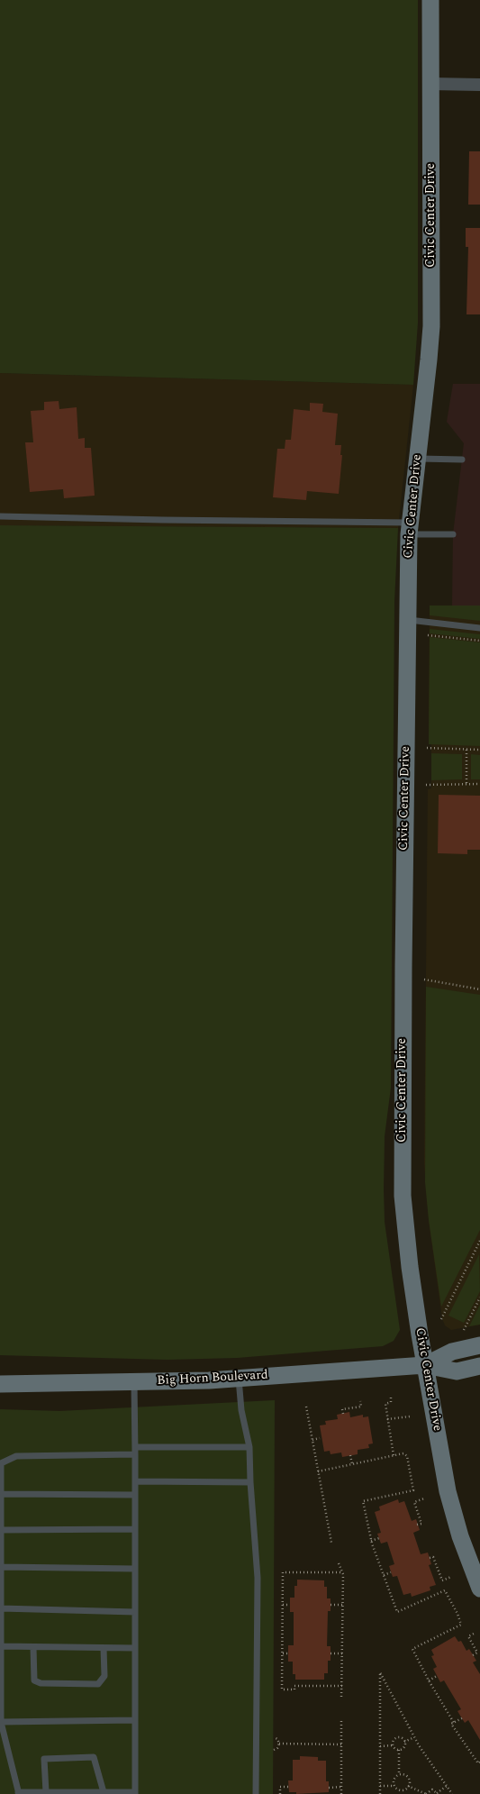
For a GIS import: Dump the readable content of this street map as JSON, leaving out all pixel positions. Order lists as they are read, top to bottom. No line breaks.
{"streets":{"street":["Civic Center Drive","Big Horn Boulevard"]},"crossings":[["Civic Center Drive","Big Horn Boulevard"]]}
